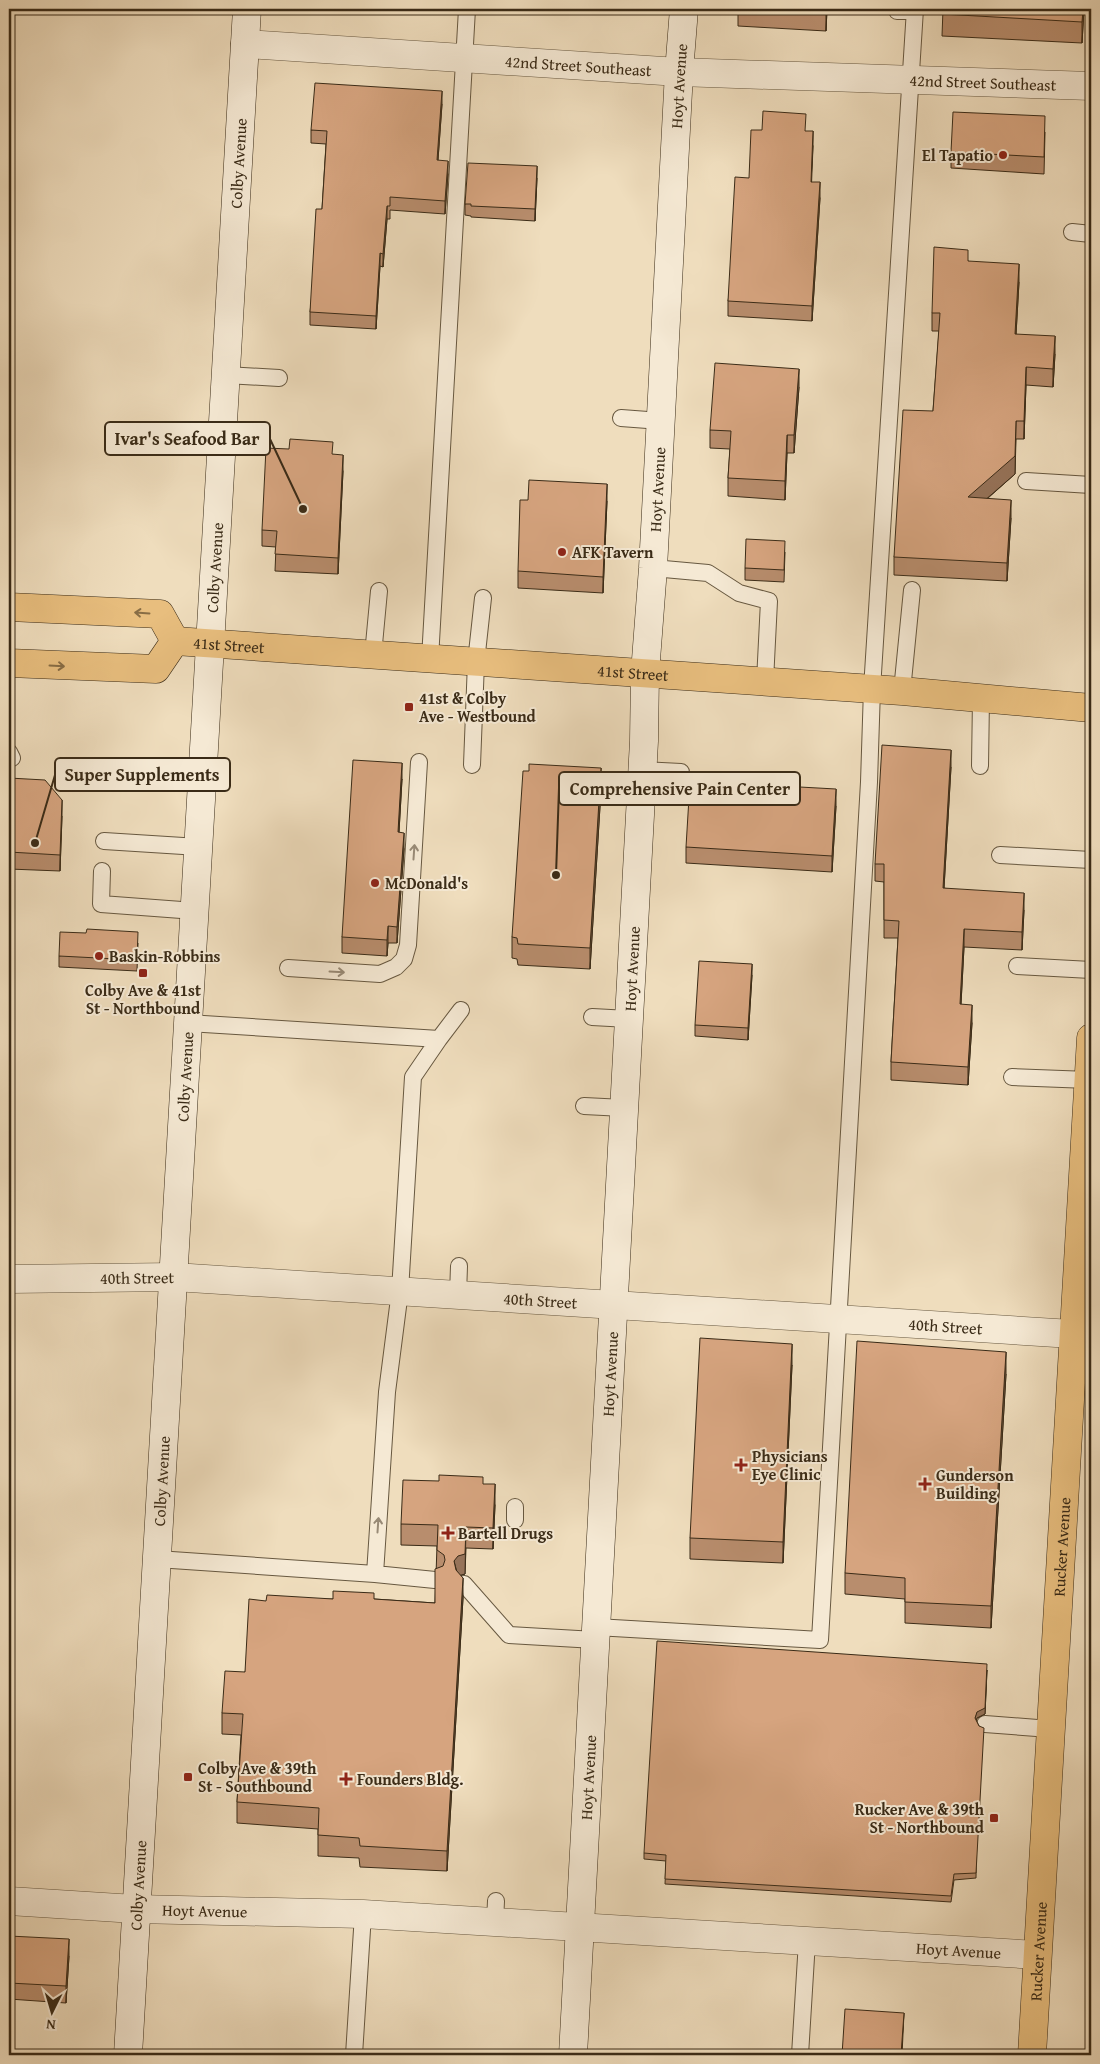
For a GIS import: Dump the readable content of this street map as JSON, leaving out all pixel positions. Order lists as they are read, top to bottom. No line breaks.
{"streets":{"main road":["41st Street","Rucker Avenue"],"street":["42nd Street Southeast","Hoyt Avenue","Colby Avenue","40th Street"]},"crossings":[["42nd Street Southeast","Hoyt Avenue"],["42nd Street Southeast","Colby Avenue"],["Hoyt Avenue","Colby Avenue"],["Hoyt Avenue","41st Street"],["Hoyt Avenue","40th Street"],["Hoyt Avenue","Rucker Avenue"],["Colby Avenue","41st Street"],["Colby Avenue","40th Street"],["40th Street","Rucker Avenue"]],"places":{"other":["El Tapatio","Ivar's Seafood Bar","AFK Tavern","Super Supplements","Comprehensive Pain Center","McDonald's","Baskin-Robbins"],"transit":["41st & Colby Ave - Westbound","Colby Ave & 41st St - Northbound","Colby Ave & 39th St - Southbound","Rucker Ave & 39th St - Northbound"],"health":["Physicians Eye Clinic","Gunderson Building","Bartell Drugs","Founders Bldg."]},"north":"bottom"}
